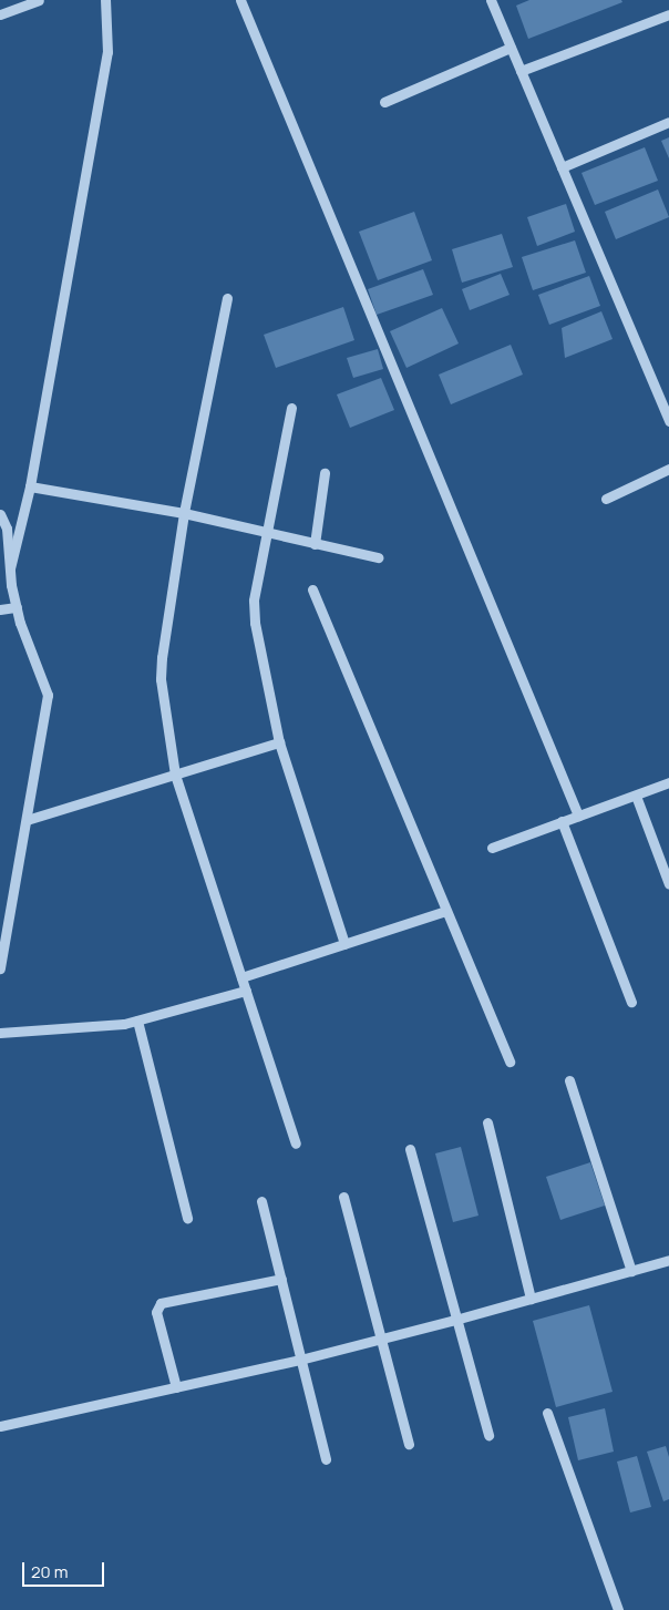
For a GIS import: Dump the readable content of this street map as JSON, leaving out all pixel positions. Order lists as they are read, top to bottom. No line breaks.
{"scale_bar":"20 m"}
